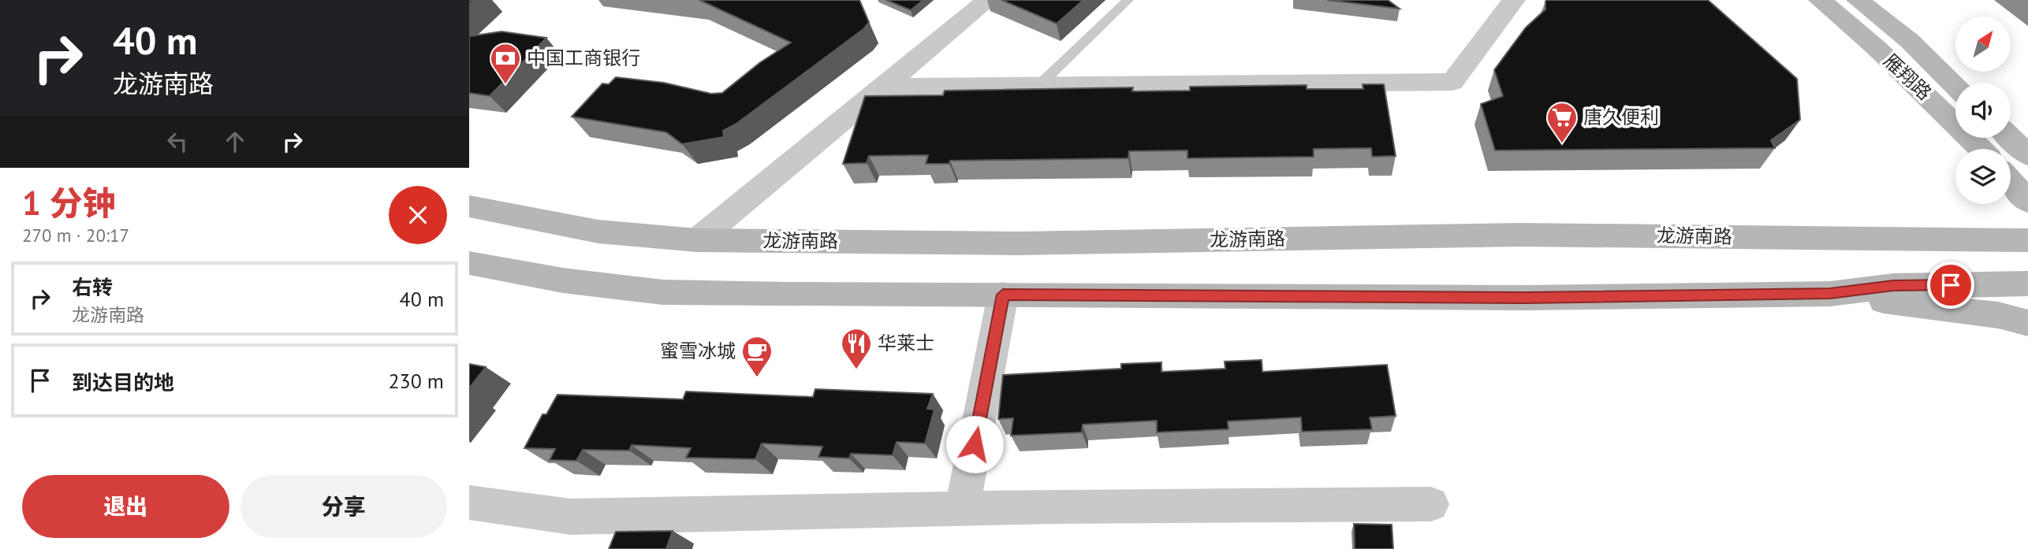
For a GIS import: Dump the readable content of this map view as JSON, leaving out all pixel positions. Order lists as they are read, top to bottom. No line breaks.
{"streets":{"main road":["雁翔路","龙游南路"]},"places":{"bank":["中国工商银行"],"supermarket":["唐久便利"],"restaurant":["华莱士"],"cafe":["蜜雪冰城"]},"north":"top right","page":{"turn":["40 m","龙游南路"],"heading":["1 分钟","270 m · 20:17"],"list":[{"name":"右转","note":"龙游南路","value":"40 m"},{"name":"到达目的地","value":"230 m"}],"buttons":["退出","分享"]}}
